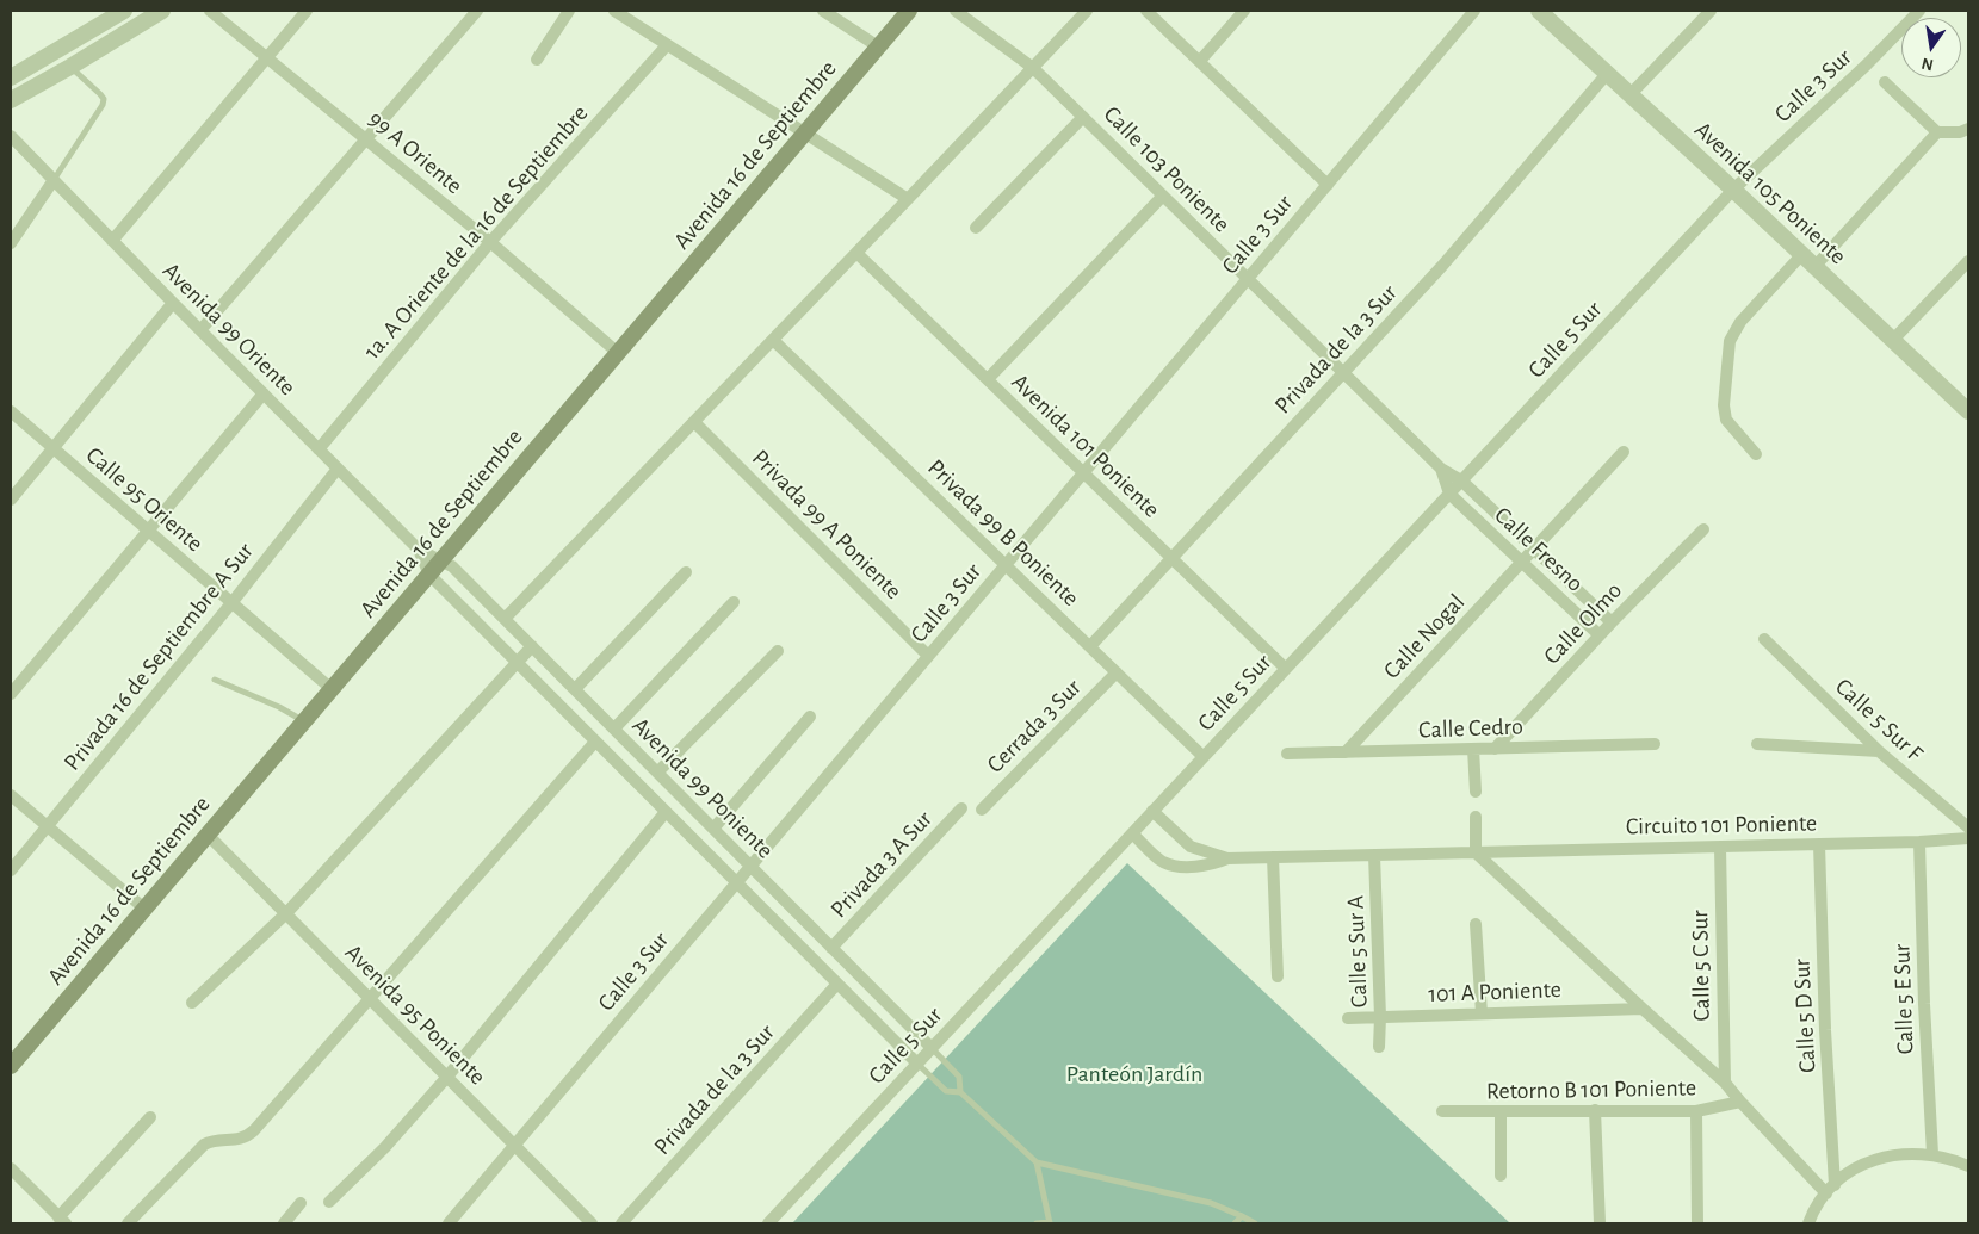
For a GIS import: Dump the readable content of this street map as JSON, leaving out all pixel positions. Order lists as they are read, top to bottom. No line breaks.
{"streets":{"main road":["Avenida 16 de Septiembre"],"street":["Calle 3 Sur","99 A Oriente","Calle 103 Poniente","Avenida 105 Poniente","1a. A Oriente de la 16 de Septiembre","Avenida 99 Oriente","Calle 5 Sur","Privada de la 3 Sur","Avenida 101 Poniente","Calle 95 Oriente","Privada 99 A Poniente","Privada 99 B Poniente","Calle Fresno","Calle Olmo","Calle Nogal","Privada 16 de Septiembre A Sur","Calle 5 Sur F","Cerrada 3 Sur","Calle Cedro","Avenida 99 Poniente","Circuito 101 Poniente","Privada 3 A Sur","Calle 5 Sur A","Calle 5 C Sur","101 A Poniente","Calle 5 E Sur","Avenida 95 Poniente","Calle 5 D Sur","Retorno B 101 Poniente"]},"crossings":[["Calle 3 Sur","Calle 103 Poniente"],["Calle 3 Sur","Avenida 105 Poniente"],["Calle 3 Sur","Calle 5 Sur"],["Calle 3 Sur","Avenida 101 Poniente"],["Calle 3 Sur","Privada 99 A Poniente"],["Calle 3 Sur","Privada 99 B Poniente"],["Calle 3 Sur","Avenida 99 Poniente"],["Calle 3 Sur","Avenida 95 Poniente"],["99 A Oriente","Avenida 16 de Septiembre"],["99 A Oriente","1a. A Oriente de la 16 de Septiembre"],["Avenida 16 de Septiembre","Avenida 99 Oriente"],["Avenida 16 de Septiembre","Calle 95 Oriente"],["Avenida 16 de Septiembre","Avenida 99 Poniente"],["Avenida 16 de Septiembre","Avenida 95 Poniente"],["Calle 103 Poniente","Calle 5 Sur"],["Calle 103 Poniente","Privada de la 3 Sur"],["Calle 103 Poniente","Calle Fresno"],["Avenida 105 Poniente","Calle 5 Sur"],["Avenida 105 Poniente","Privada de la 3 Sur"],["1a. A Oriente de la 16 de Septiembre","Avenida 99 Oriente"],["Avenida 99 Oriente","Privada 16 de Septiembre A Sur"],["Avenida 99 Oriente","Avenida 99 Poniente"],["Calle 5 Sur","Avenida 101 Poniente"],["Calle 5 Sur","Privada 99 B Poniente"],["Calle 5 Sur","Calle Fresno"],["Calle 5 Sur","Avenida 99 Poniente"],["Calle 5 Sur","Circuito 101 Poniente"],["Privada de la 3 Sur","Avenida 101 Poniente"],["Privada de la 3 Sur","Privada 99 B Poniente"],["Privada de la 3 Sur","Avenida 99 Poniente"],["Calle 95 Oriente","Privada 16 de Septiembre A Sur"],["Privada 99 B Poniente","Cerrada 3 Sur"],["Calle Fresno","Calle Olmo"],["Calle Fresno","Calle Nogal"],["Calle Olmo","Calle Cedro"],["Calle Nogal","Calle Cedro"],["Avenida 99 Poniente","Privada 3 A Sur"],["Circuito 101 Poniente","Calle 5 Sur A"],["Circuito 101 Poniente","Calle 5 C Sur"],["Circuito 101 Poniente","Calle 5 E Sur"],["Circuito 101 Poniente","Calle 5 D Sur"],["Calle 5 Sur A","101 A Poniente"]],"parks":["Panteón Jardín"],"north":"bottom"}
